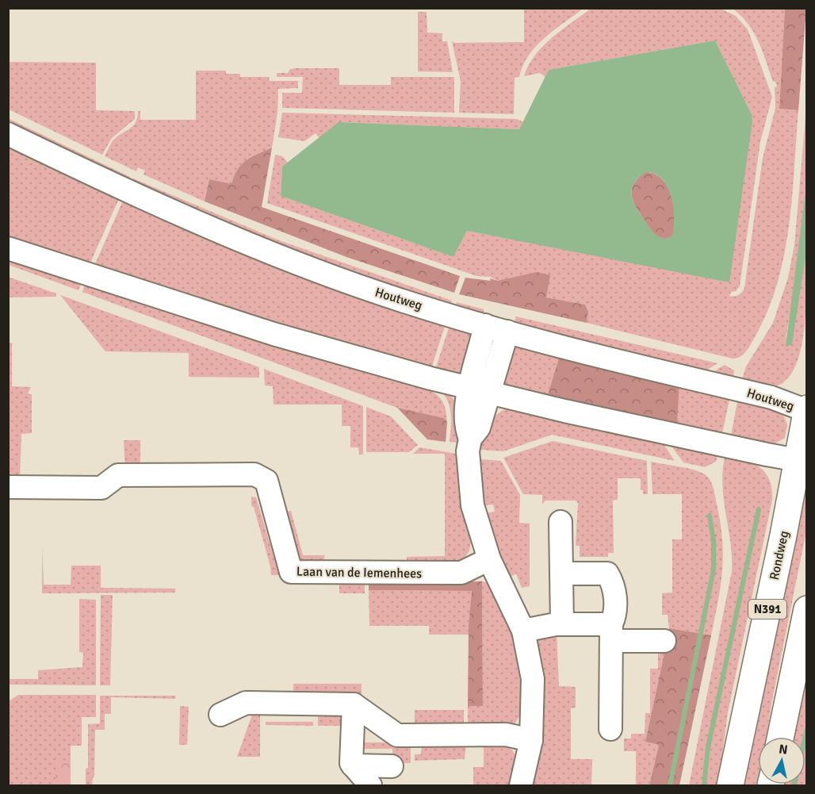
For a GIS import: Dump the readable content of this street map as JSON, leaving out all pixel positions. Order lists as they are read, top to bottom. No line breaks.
{"streets":{"main road":["Rondweg","N391"],"street":["Houtweg","Laan van de Iemenhees"]},"crossings":[["Houtweg","Rondweg"]],"north":"top"}
